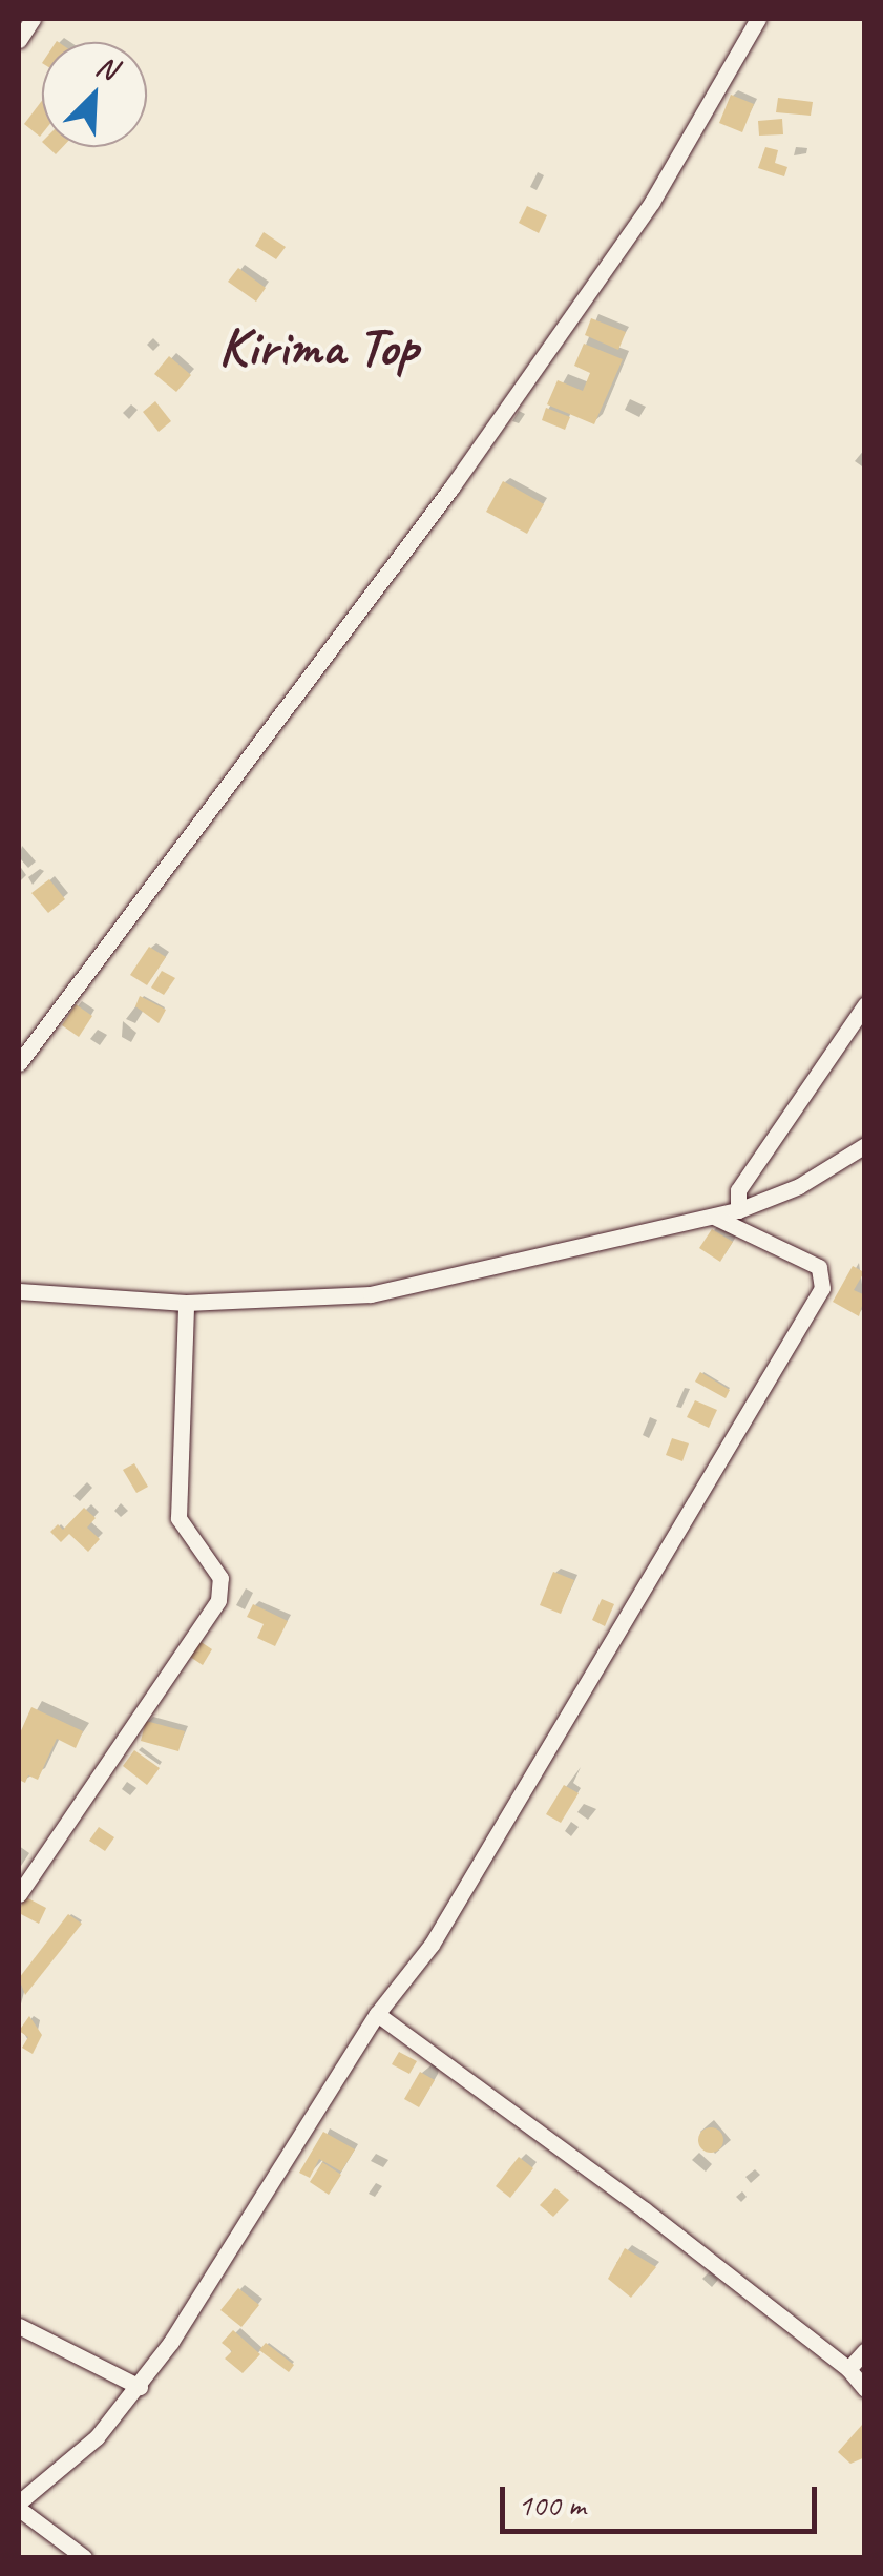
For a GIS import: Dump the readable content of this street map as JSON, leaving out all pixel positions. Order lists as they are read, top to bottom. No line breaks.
{"districts":["Kirima Top"],"scale_bar":"100 m","north":"top right"}
